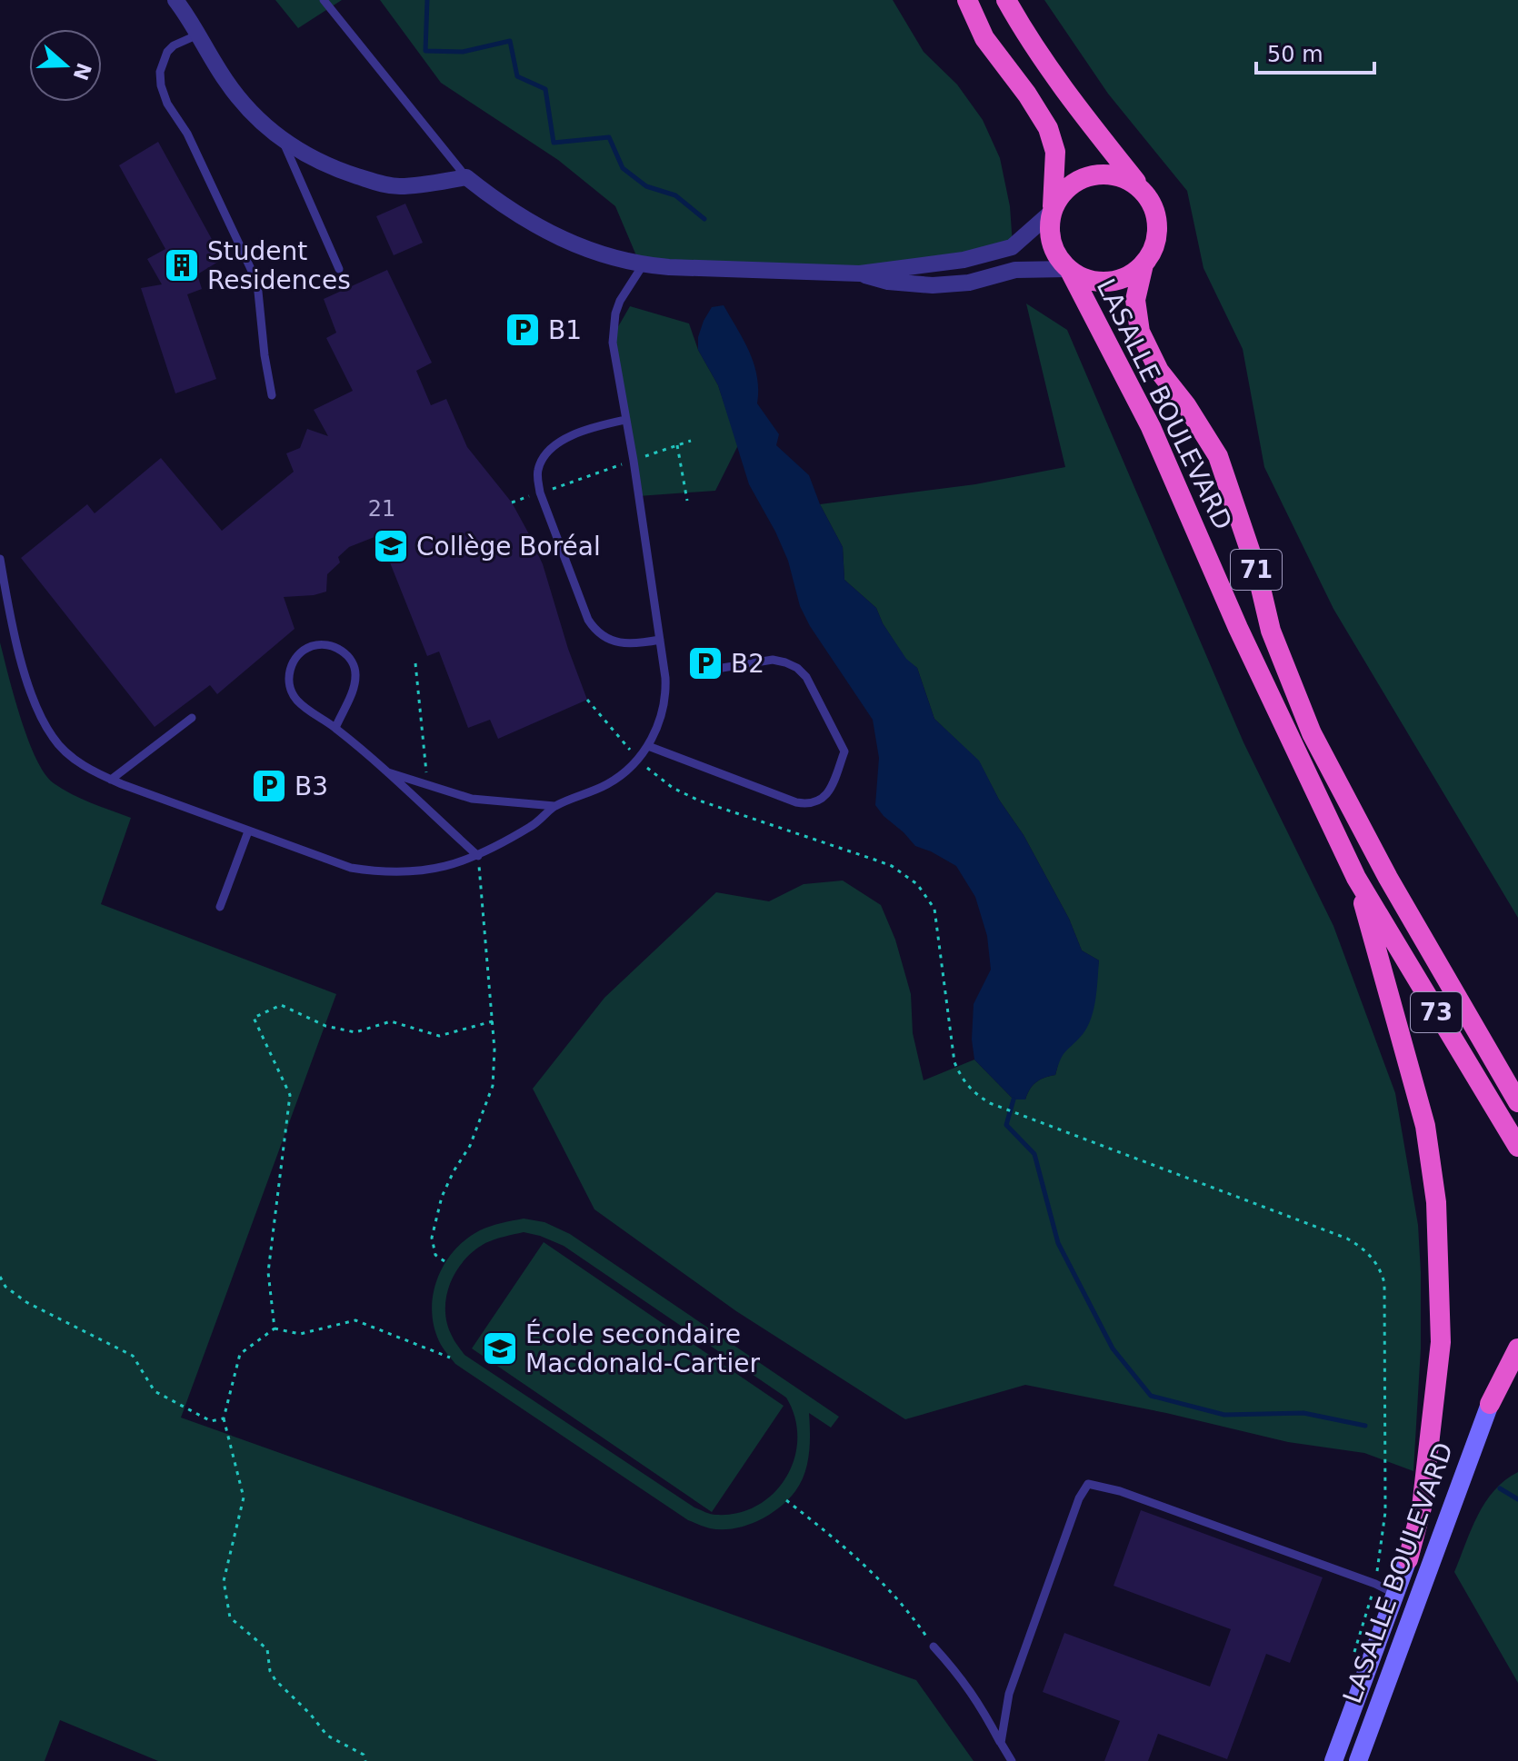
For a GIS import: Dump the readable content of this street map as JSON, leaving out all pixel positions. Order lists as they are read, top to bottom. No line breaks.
{"streets":{"highway":["LASALLE BOULEVARD","71","73"]},"crossings":[["LASALLE BOULEVARD","73"]],"places":{"building":["Student Residences"],"parking":["B1","B2","B3"],"school or university":["Collège Boréal","École secondaire Macdonald-Cartier"]},"house_numbers":["21"],"scale_bar":"50 m","north":"right"}
